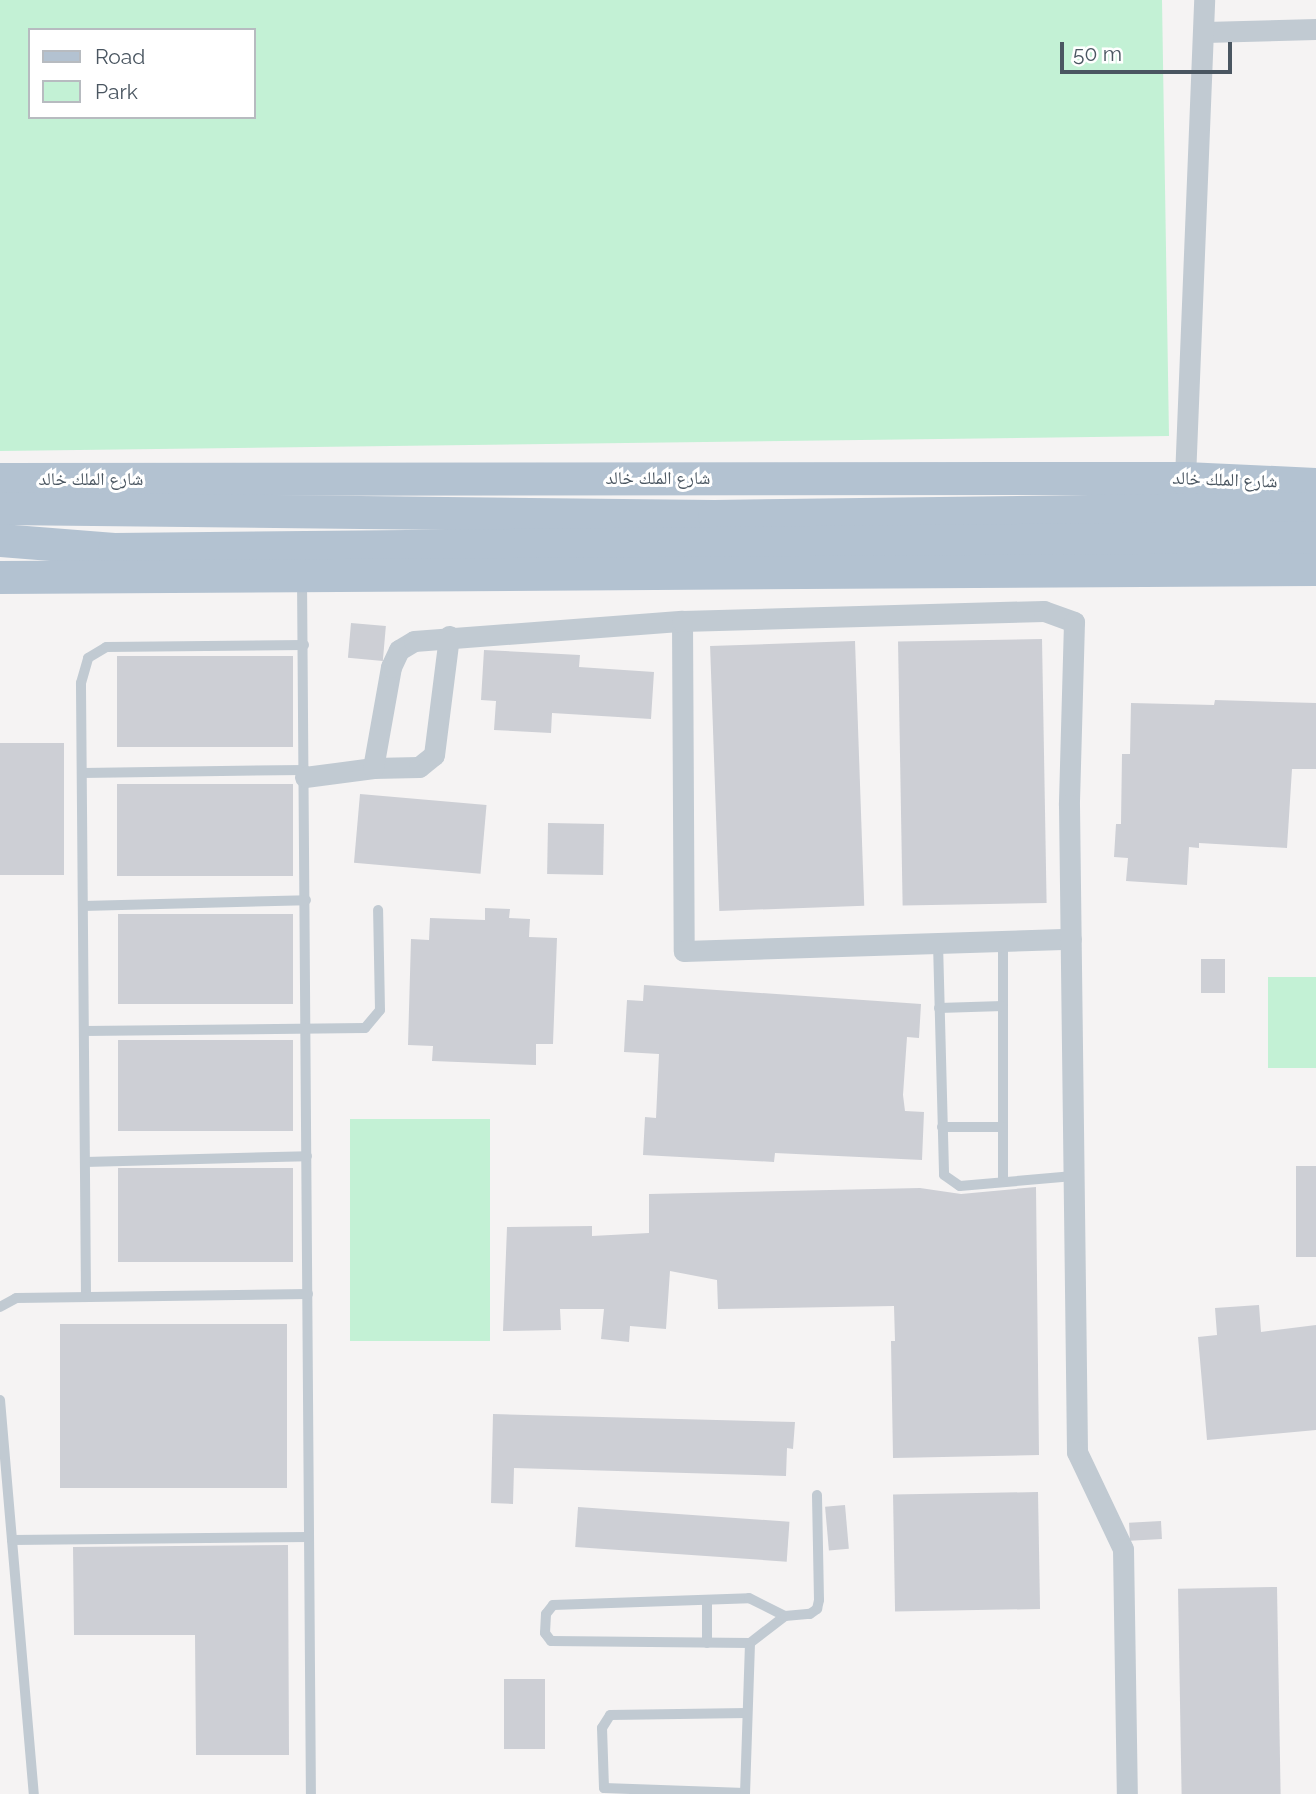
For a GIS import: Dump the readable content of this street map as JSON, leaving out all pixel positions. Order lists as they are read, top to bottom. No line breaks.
{"streets":{"main road":["شارع الملك خالد"]},"legend":["Road","Park"],"scale_bar":"50 m"}
